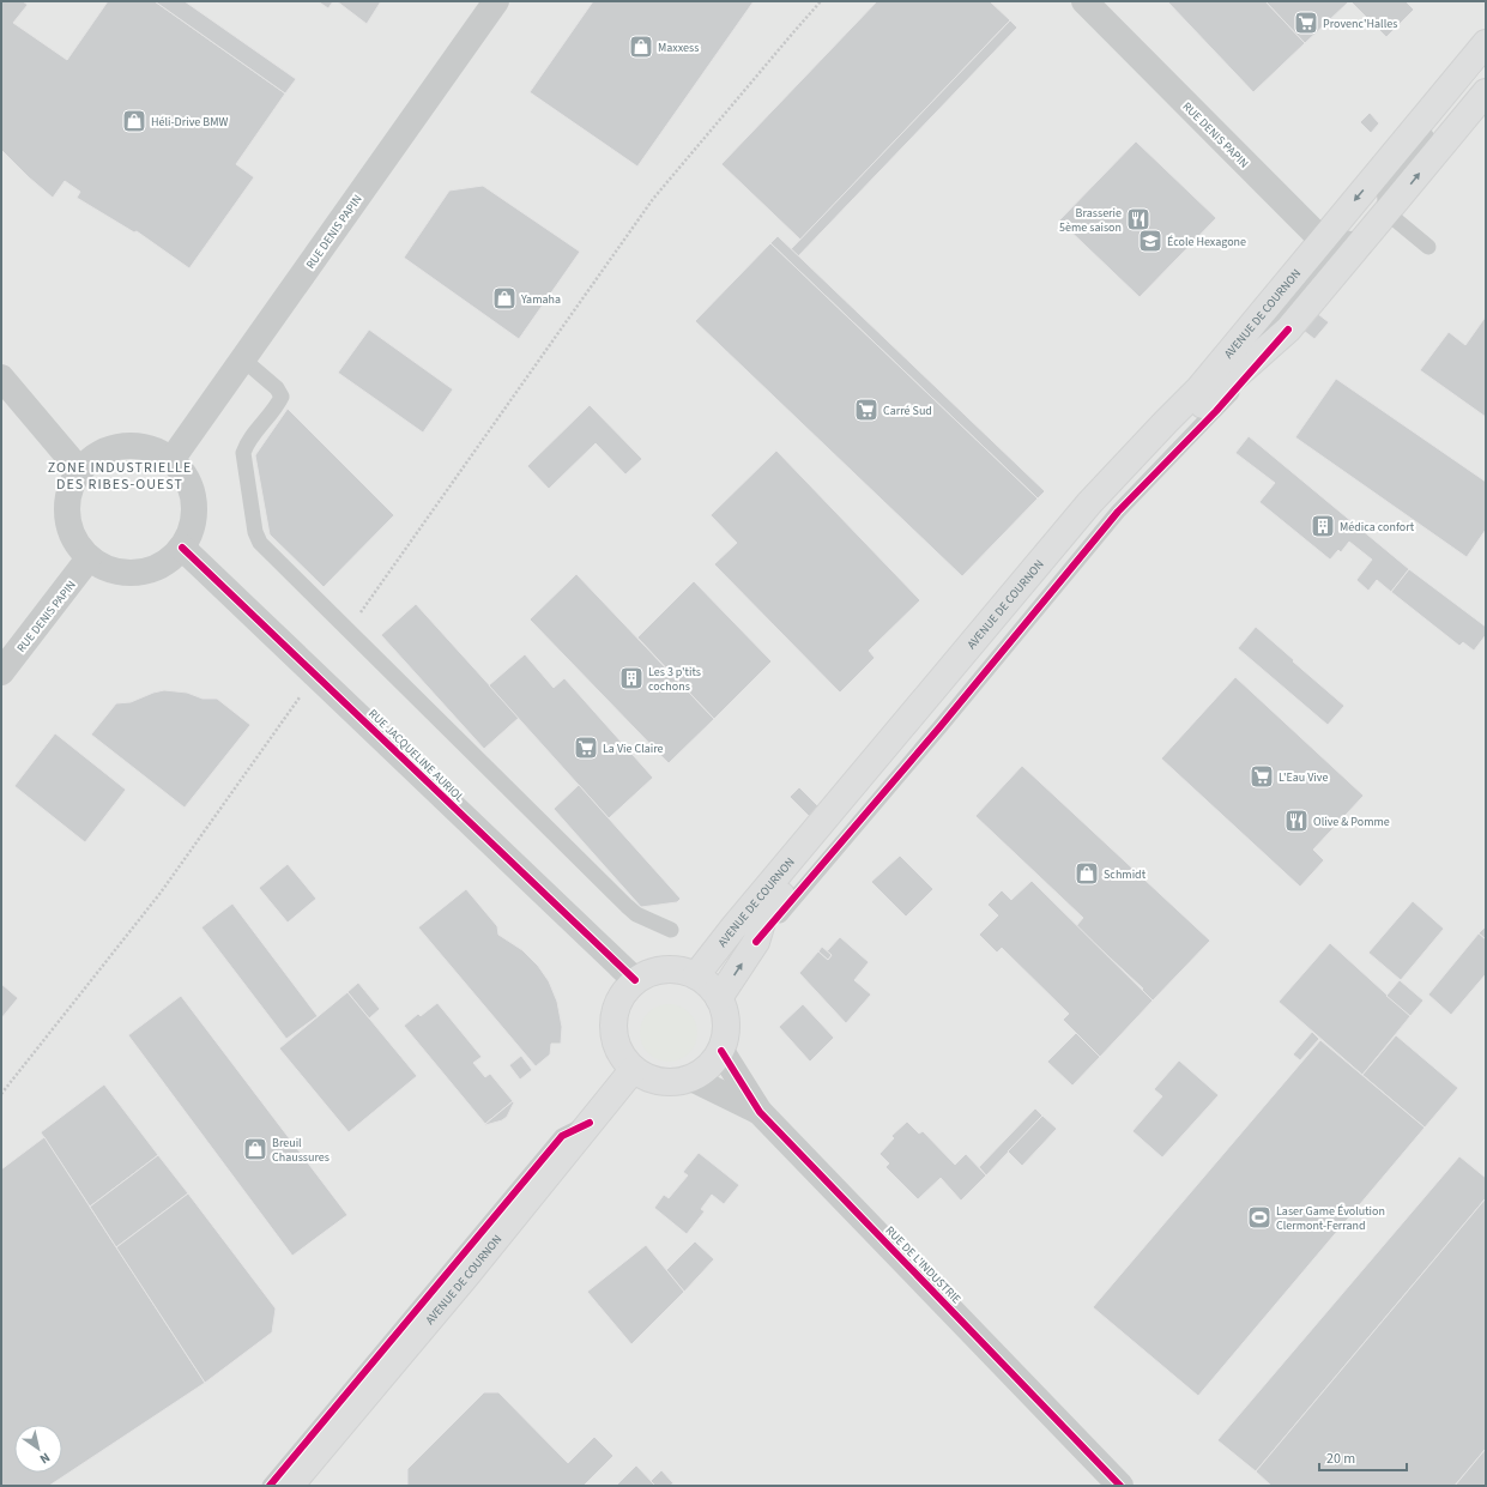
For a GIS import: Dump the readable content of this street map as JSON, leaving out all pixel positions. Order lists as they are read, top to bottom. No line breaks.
{"streets":{"main road":["AVENUE DE COURNON"],"street":["RUE DENIS PAPIN","RUE JACQUELINE AURIOL","RUE DE L'INDUSTRIE"]},"crossings":[["RUE DENIS PAPIN","AVENUE DE COURNON"],["RUE DENIS PAPIN","RUE JACQUELINE AURIOL"],["AVENUE DE COURNON","RUE JACQUELINE AURIOL"],["AVENUE DE COURNON","RUE DE L'INDUSTRIE"],["RUE JACQUELINE AURIOL","RUE DE L'INDUSTRIE"]],"districts":["ZONE INDUSTRIELLE DES RIBES-OUEST"],"places":{"supermarket":["Provenc'Halles","Carré Sud","La Vie Claire","L'Eau Vive"],"shop":["Maxxess","Héli-Drive BMW","Yamaha","Schmidt","Breuil Chaussures"],"restaurant":["Brasserie 5ème saison","Olive & Pomme"],"school or university":["École Hexagone"],"building":["Médica confort","Les 3 p'tits cochons"],"sports":["Laser Game Évolution Clermont-Ferrand"]},"scale_bar":"20 m","north":"bottom right"}
